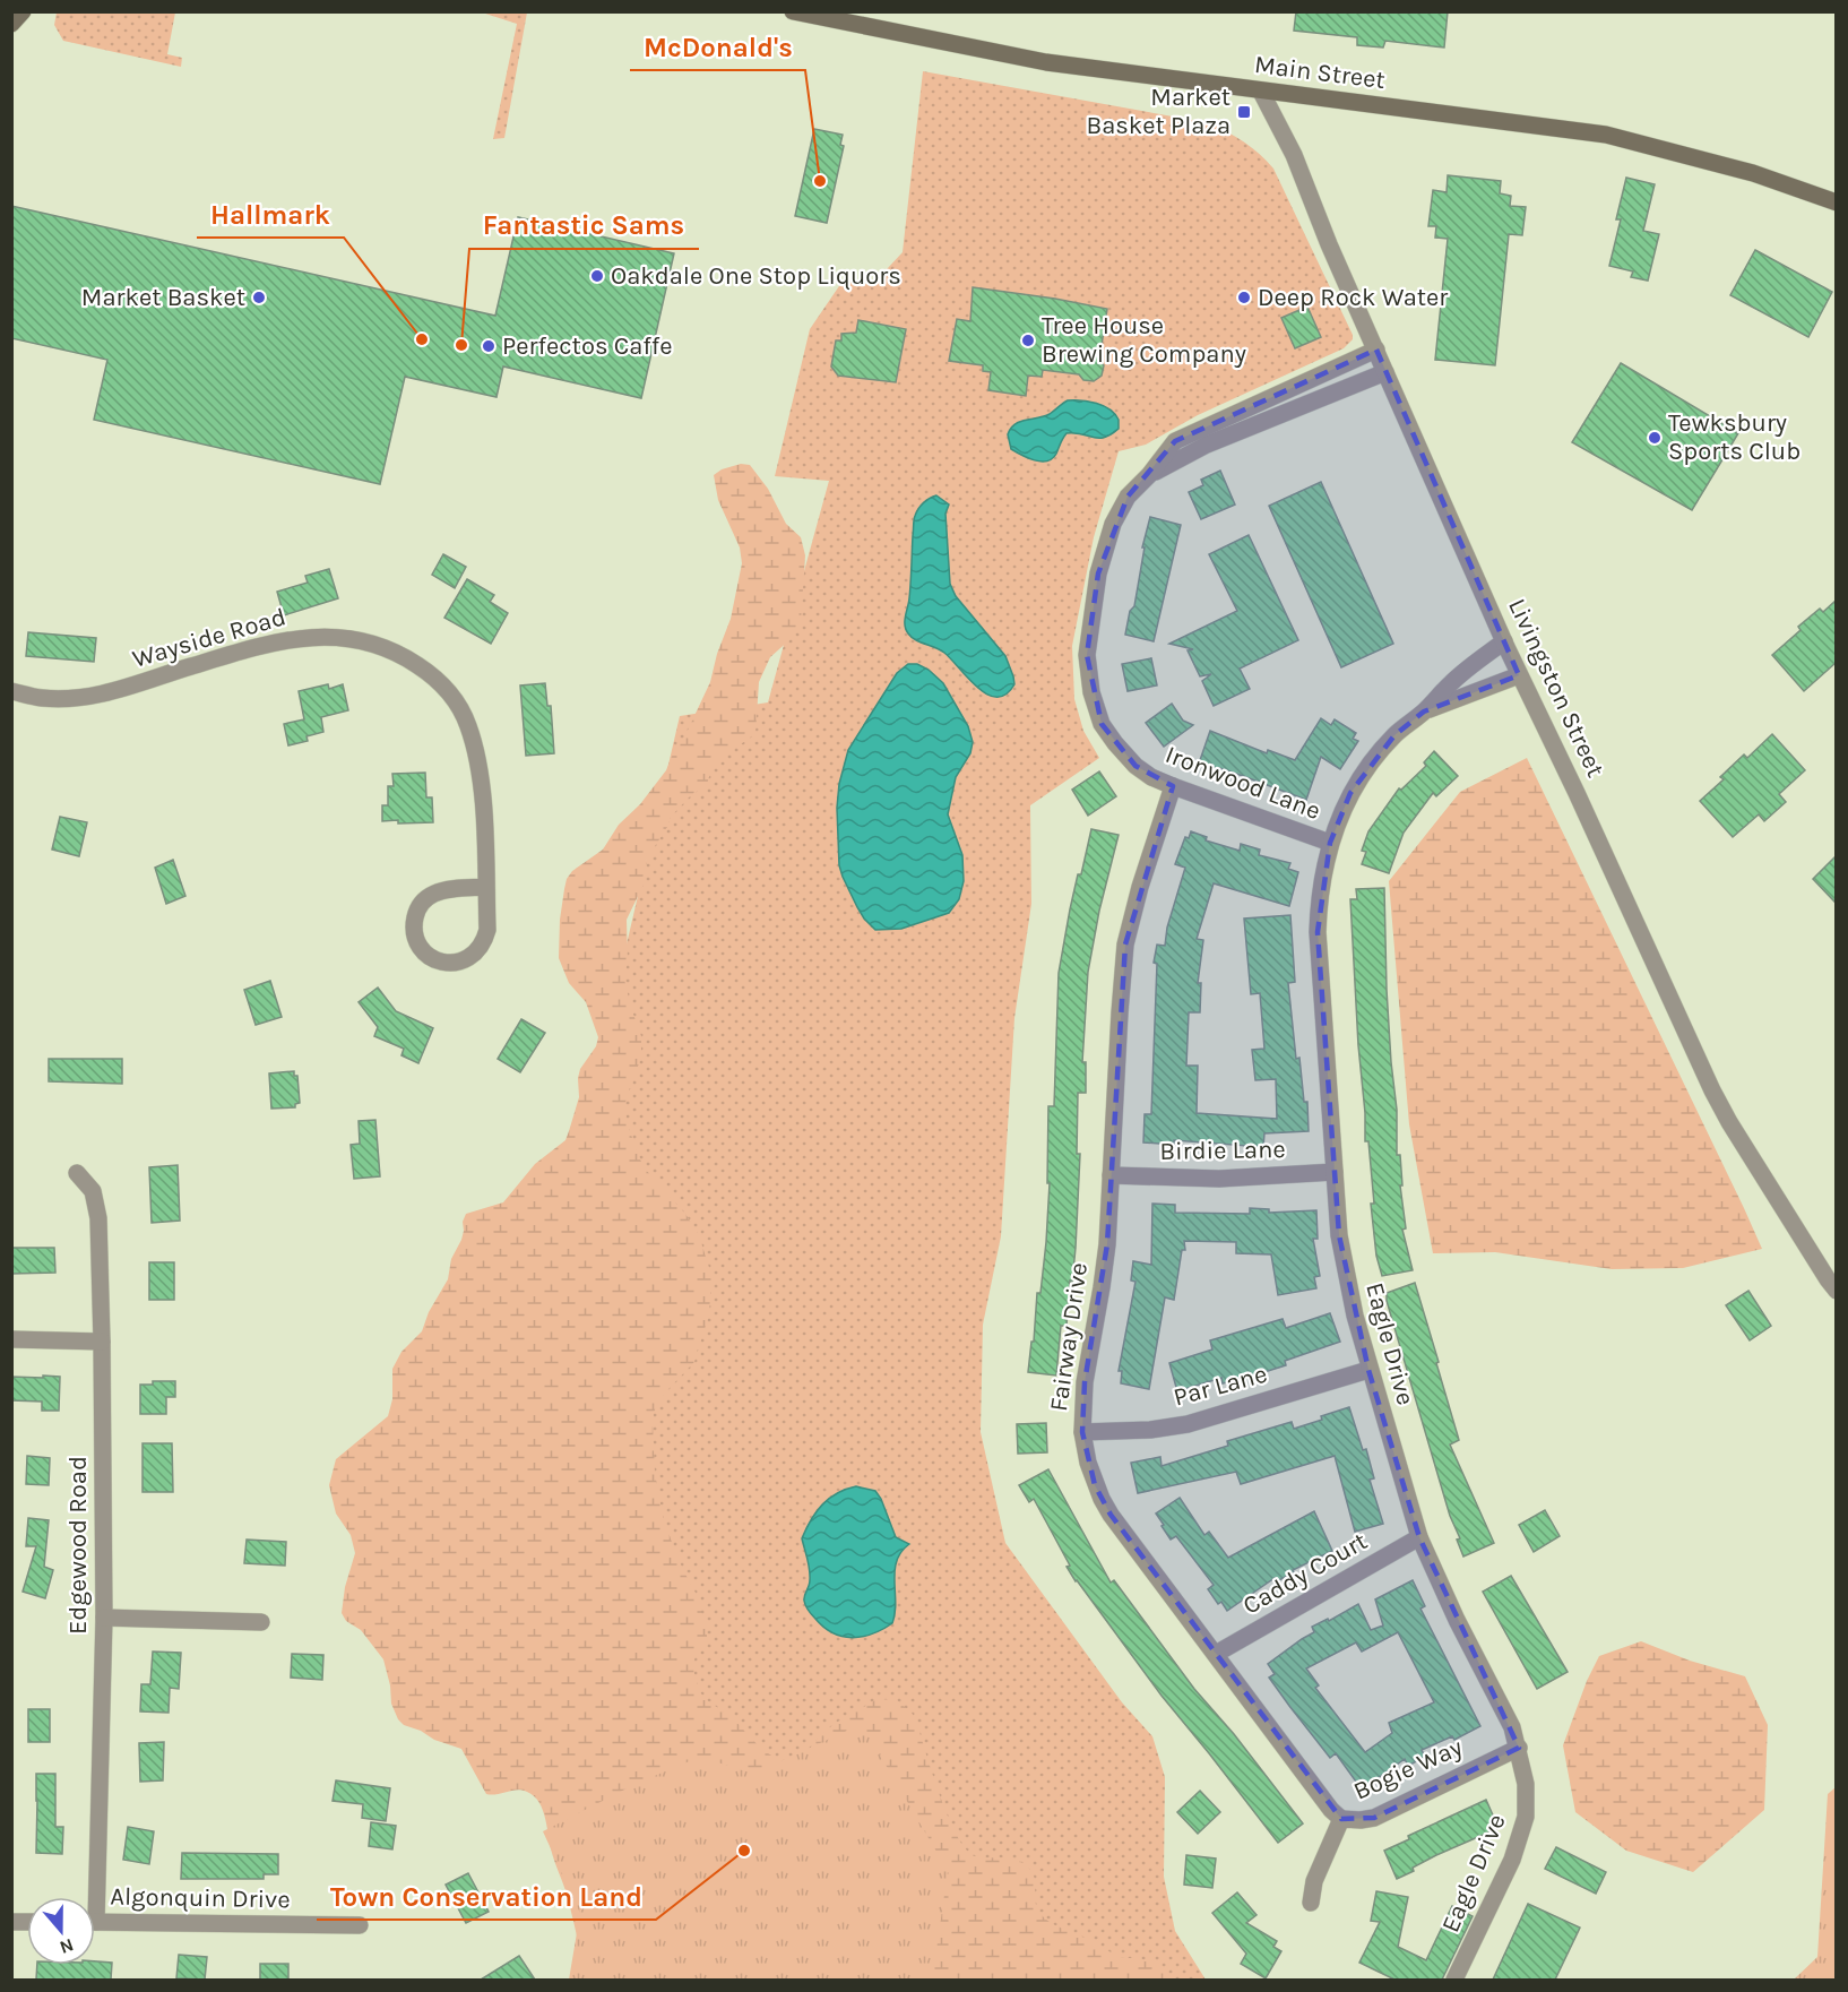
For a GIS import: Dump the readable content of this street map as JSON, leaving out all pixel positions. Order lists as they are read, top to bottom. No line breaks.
{"streets":{"main road":["Main Street"],"street":["Wayside Road","Livingston Street","Ironwood Lane","Birdie Lane","Fairway Drive","Eagle Drive","Par Lane","Edgewood Road","Caddy Court","Bogie Way","Algonquin Drive"]},"crossings":[["Main Street","Livingston Street"],["Livingston Street","Ironwood Lane"],["Livingston Street","Eagle Drive"],["Ironwood Lane","Fairway Drive"],["Ironwood Lane","Eagle Drive"],["Birdie Lane","Fairway Drive"],["Birdie Lane","Eagle Drive"],["Fairway Drive","Par Lane"],["Fairway Drive","Caddy Court"],["Fairway Drive","Bogie Way"],["Eagle Drive","Par Lane"],["Eagle Drive","Caddy Court"],["Eagle Drive","Bogie Way"]],"places":{"transit":["Market Basket Plaza"],"other":["McDonald's","Oakdale One Stop Liquors","Market Basket","Deep Rock Water","Hallmark","Tree House Brewing Company","Fantastic Sams","Perfectos Caffe","Tewksbury Sports Club","Town Conservation Land"]},"north":"bottom"}
